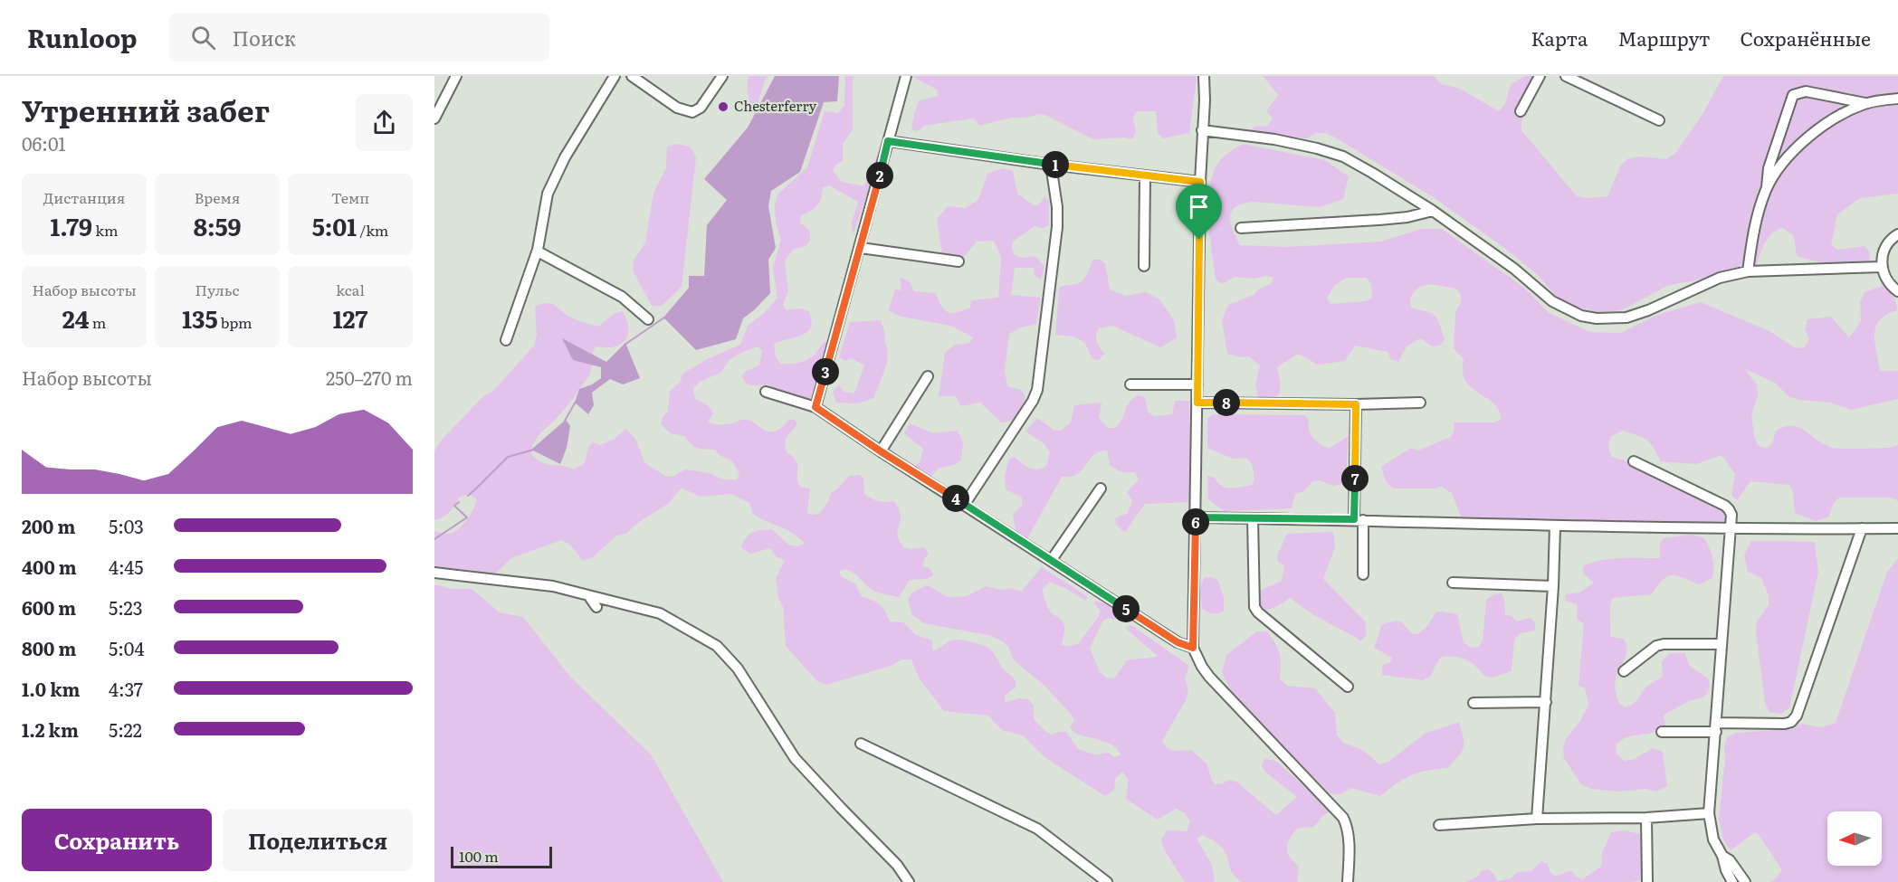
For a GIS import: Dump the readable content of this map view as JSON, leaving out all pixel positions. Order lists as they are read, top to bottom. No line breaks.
{"places":["Chesterferry"],"scale_bar":"100 m","north":"left","page":{"header":"Runloop","search":"Поиск","nav":["Карта","Маршрут","Сохранённые"],"heading":["Утренний забег","06:01"],"pins":["1","2","3","8","7","4","6","5"],"stats":[["Дистанция","1.79 km"],["Время","8:59"],["Темп","5:01 /km"],["Набор высоты","24 m"],["Пульс","135 bpm"],["kcal","127"]],"chart":["Набор высоты","250–270 m"],"list":[{"name":"200 m","note":"5:03"},{"name":"400 m","note":"4:45"},{"name":"600 m","note":"5:23"},{"name":"800 m","note":"5:04"},{"name":"1.0 km","note":"4:37"},{"name":"1.2 km","note":"5:22"}],"buttons":["Сохранить","Поделиться"],"scale":"100 m"}}
